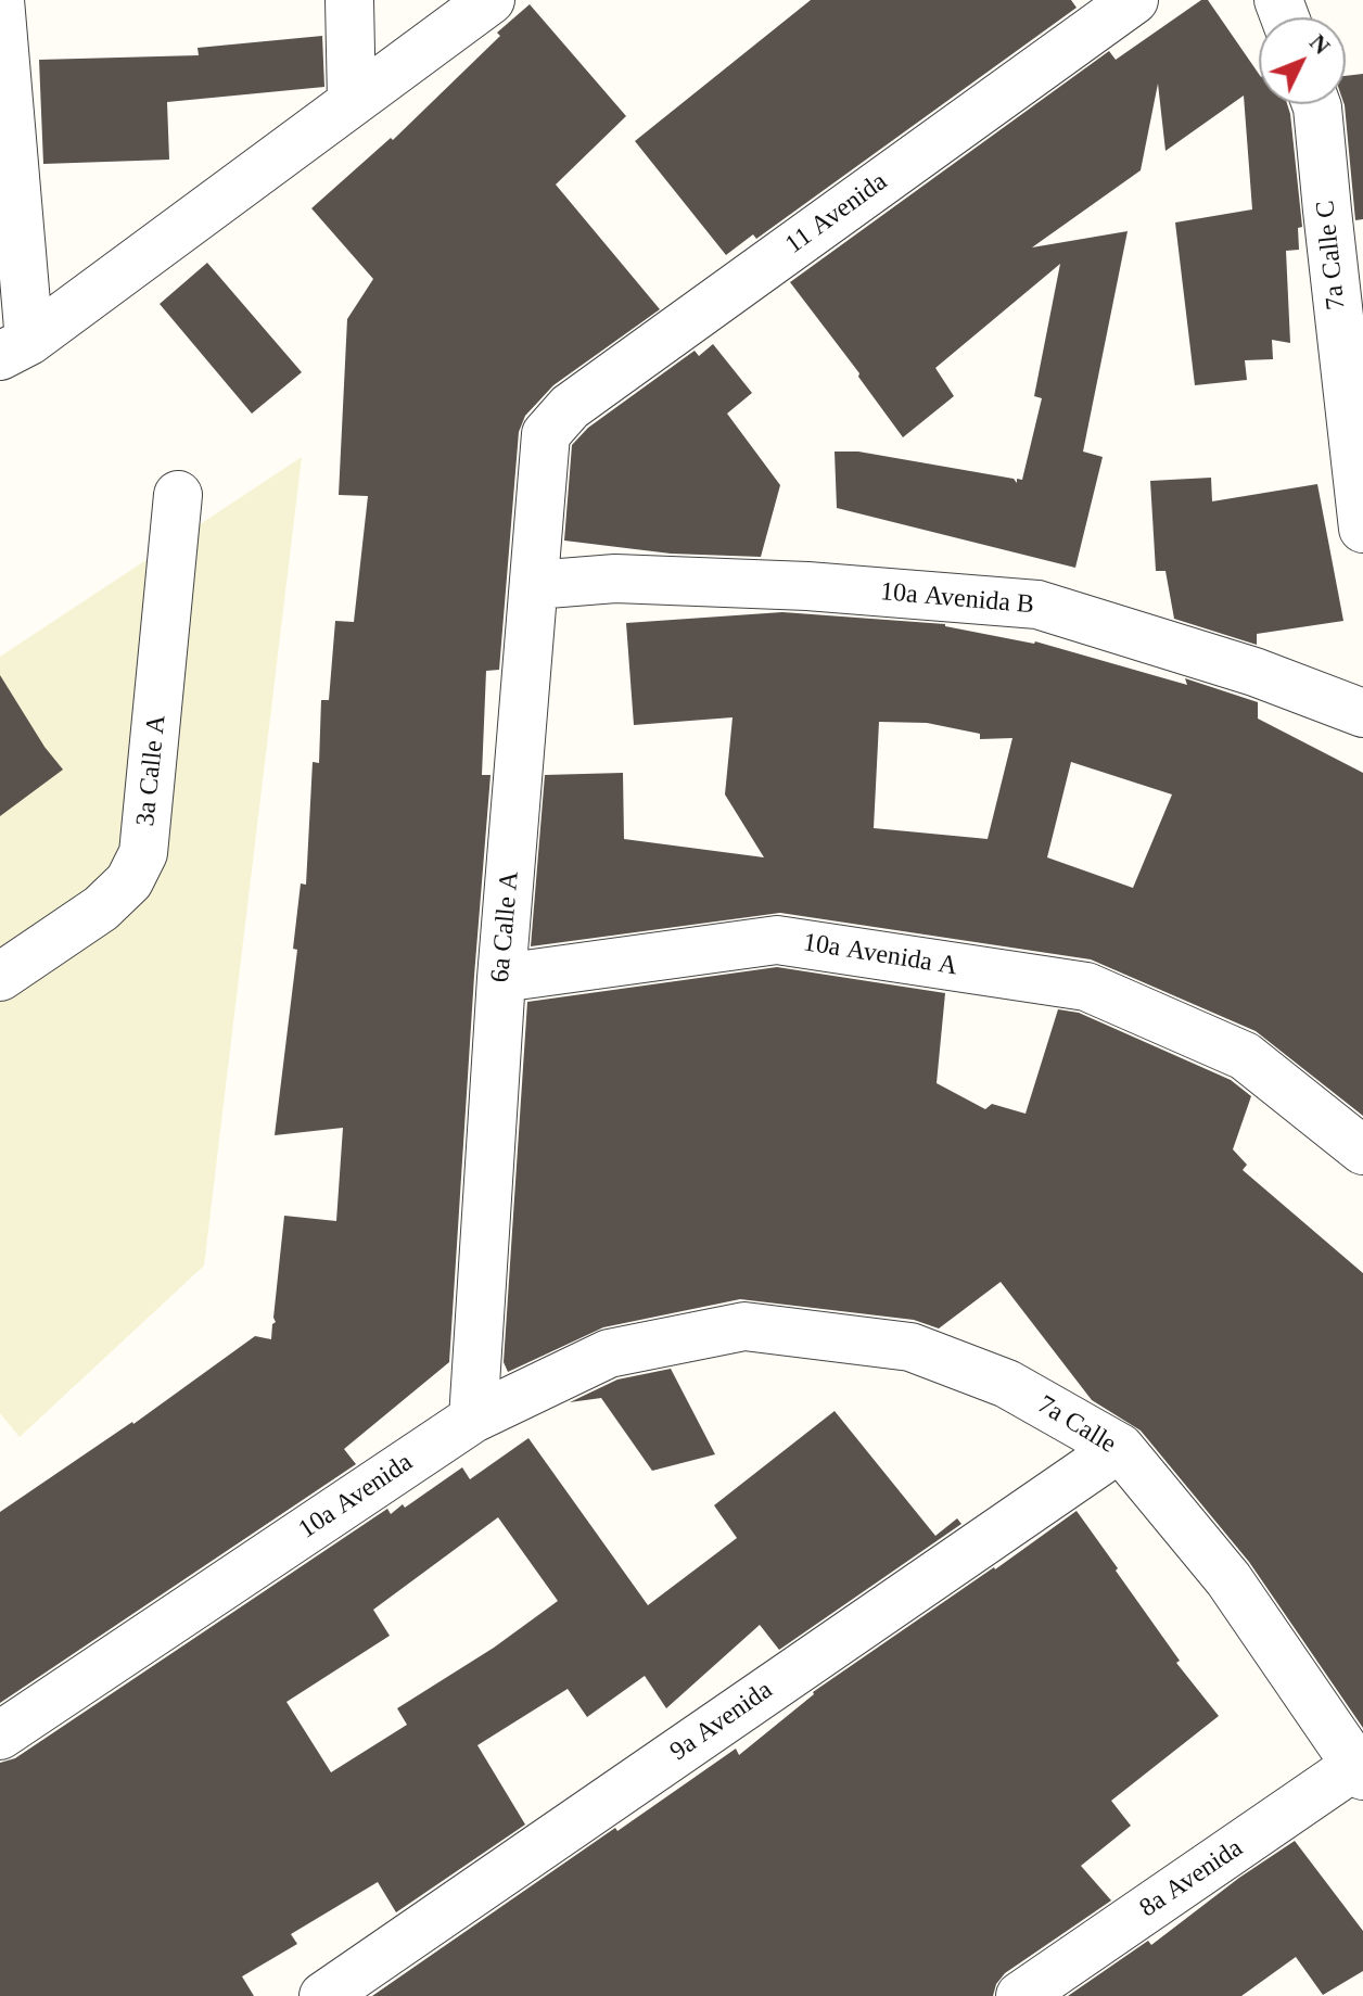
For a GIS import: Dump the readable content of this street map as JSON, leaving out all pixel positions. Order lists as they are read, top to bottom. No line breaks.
{"streets":{"street":["11 Avenida","7a Calle C","10a Avenida B","3a Calle A","6a Calle A","10a Avenida A","7a Calle","10a Avenida","9a Avenida","8a Avenida"]},"crossings":[["11 Avenida","6a Calle A"],["10a Avenida B","6a Calle A"],["6a Calle A","10a Avenida A"],["6a Calle A","10a Avenida"],["7a Calle","10a Avenida"],["7a Calle","9a Avenida"],["7a Calle","8a Avenida"]],"north":"top right"}
